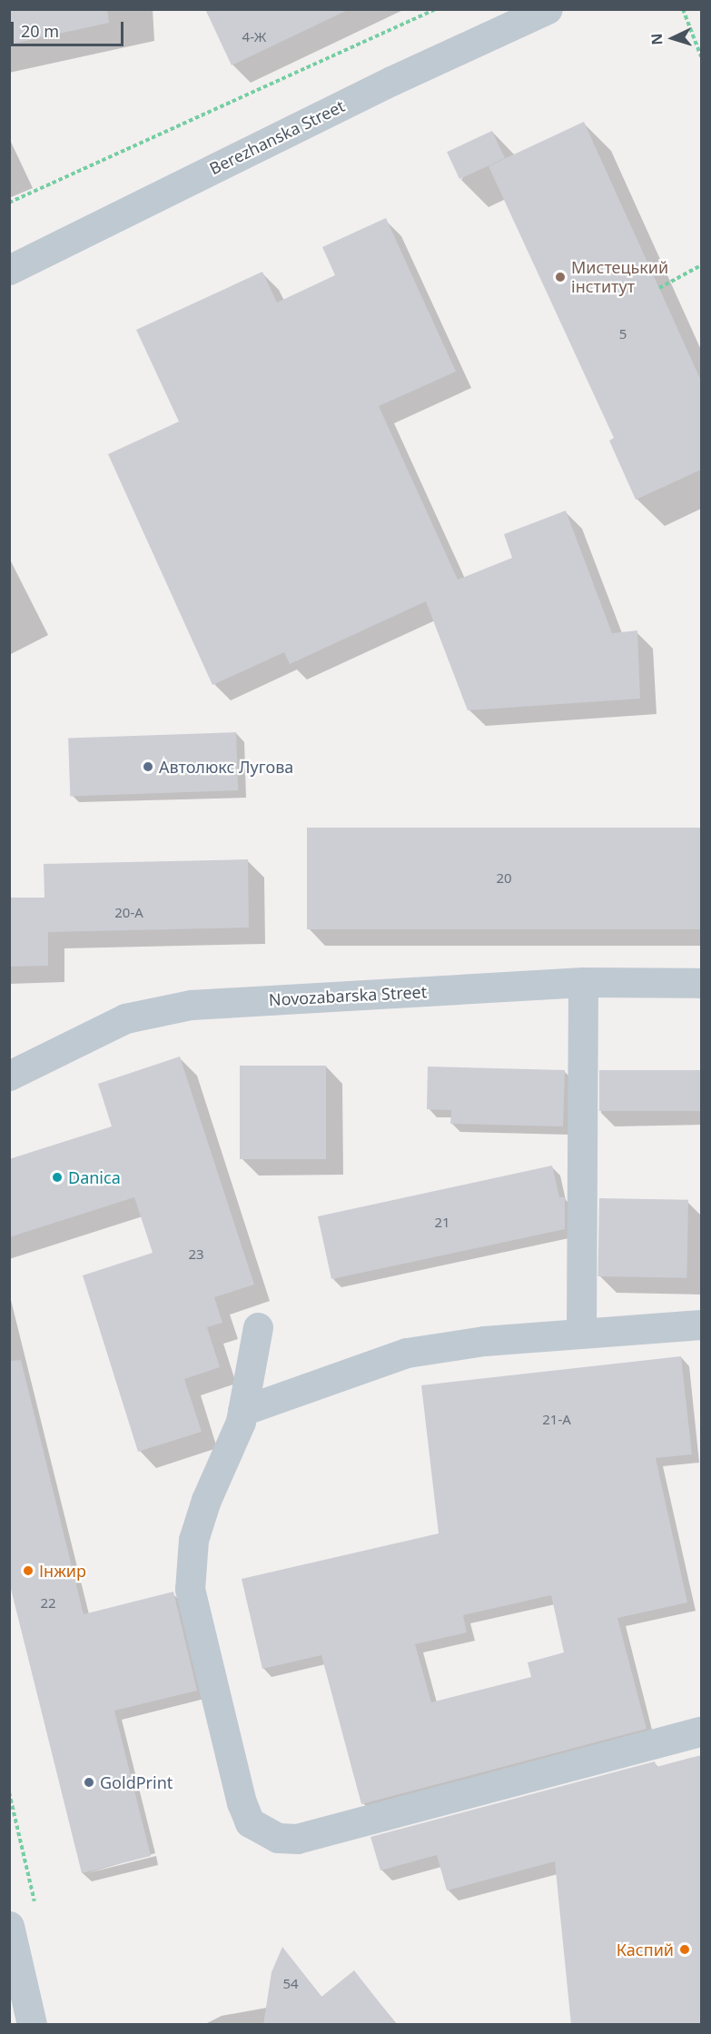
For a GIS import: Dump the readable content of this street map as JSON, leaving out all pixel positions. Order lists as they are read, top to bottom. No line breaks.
{"streets":{"street":["Berezhanska Street","Novozabarska Street"]},"places":["Мистецький інститут","Автолюкс Лугова","Danica","Інжир","GoldPrint","Каспий"],"house_numbers":["4-Ж","5","20","20-А","21","23","21-А","22","54"],"scale_bar":"20 m","north":"left"}
